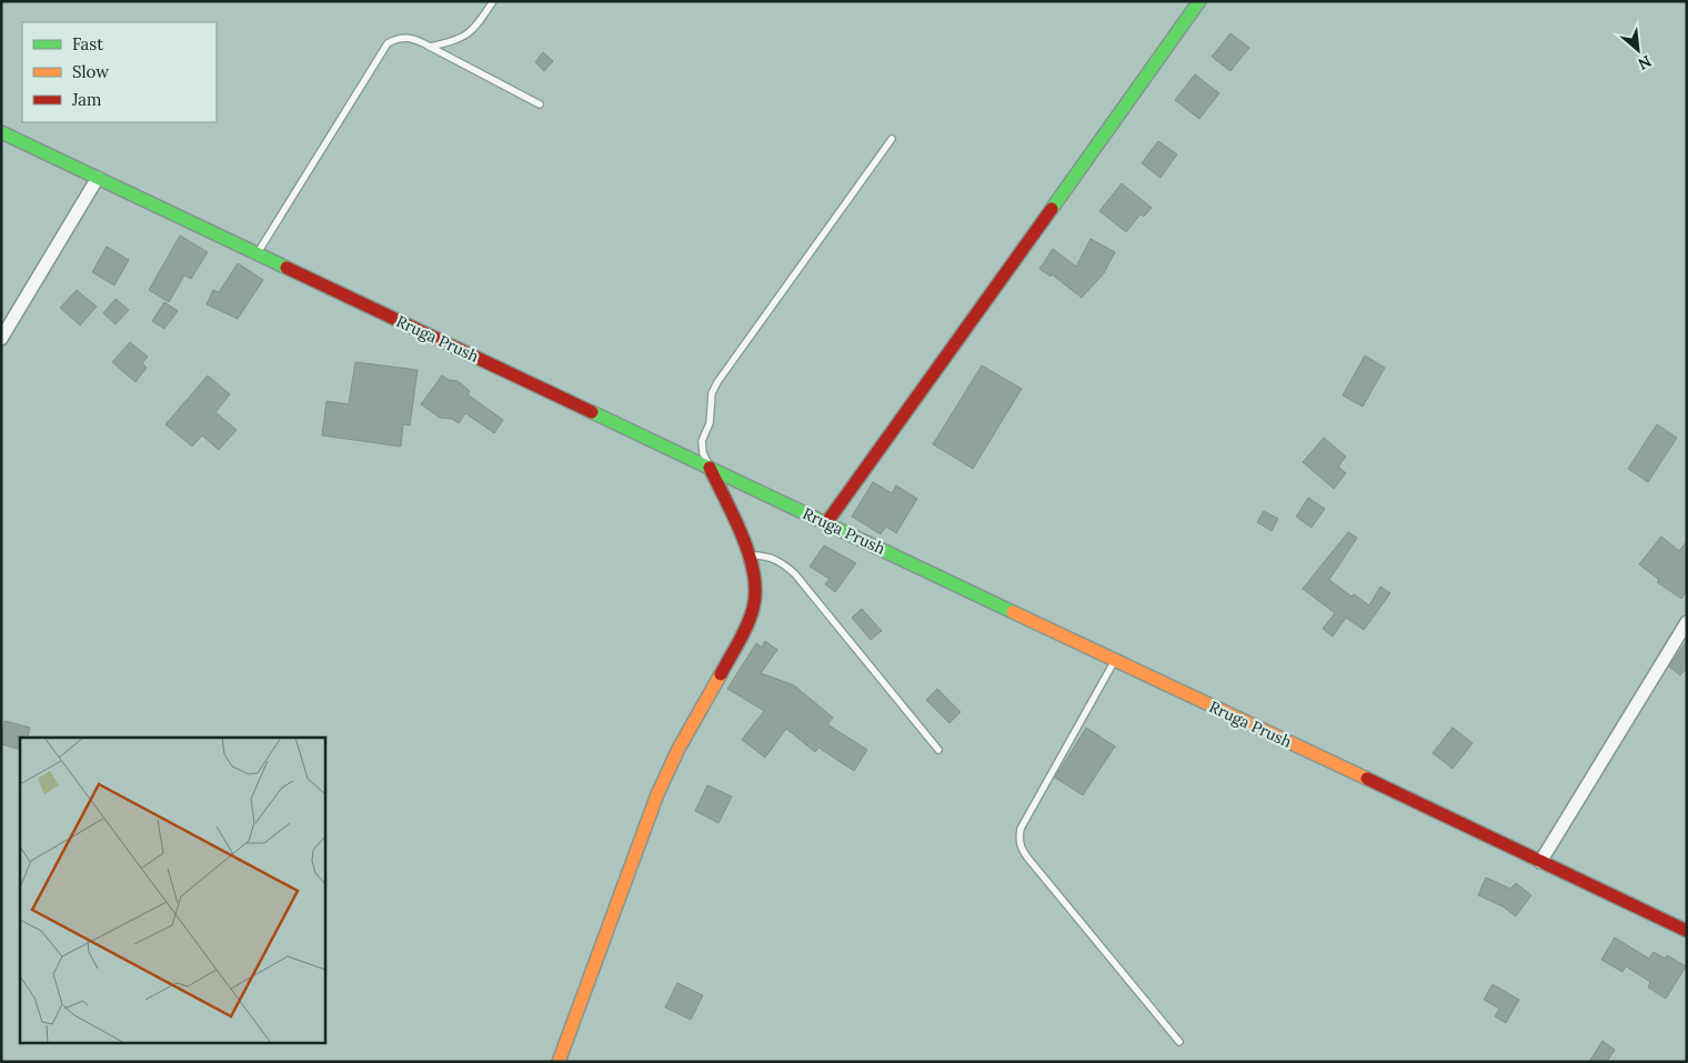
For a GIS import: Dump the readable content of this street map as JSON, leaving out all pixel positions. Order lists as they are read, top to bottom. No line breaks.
{"streets":{"street":["Rruga Prush"]},"legend":["Fast","Slow","Jam"],"north":"bottom right"}
